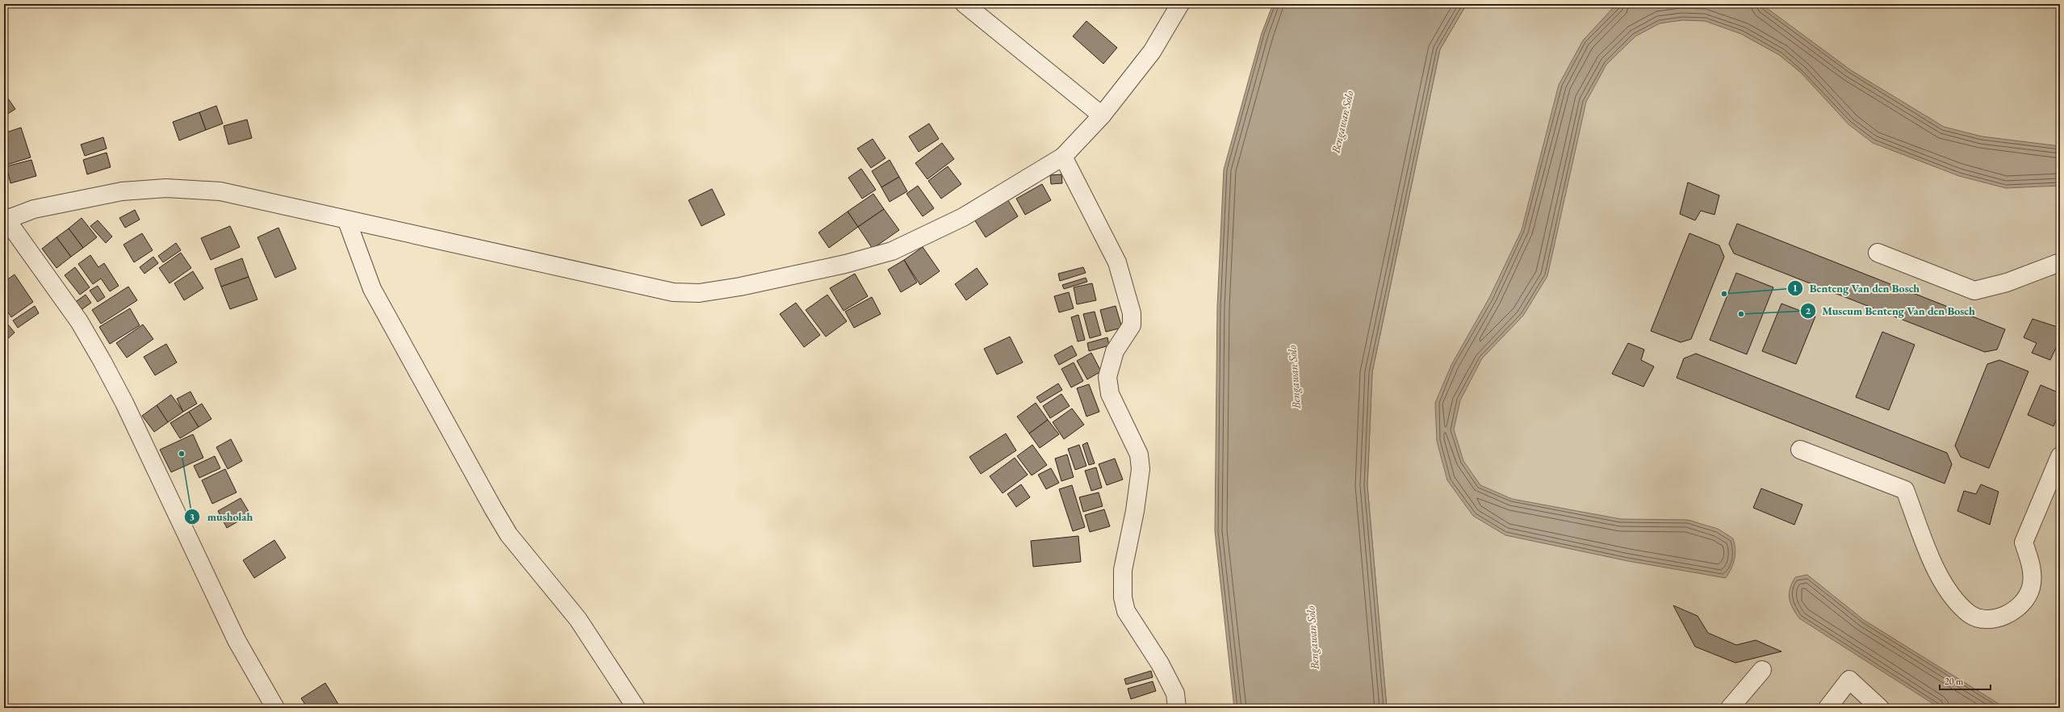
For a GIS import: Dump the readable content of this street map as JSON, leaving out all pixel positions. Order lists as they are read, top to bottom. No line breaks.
{"water":["Bengawan Solo"],"places":["Benteng Van den Bosch","Museum Benteng Van den Bosch","musholah"],"scale_bar":"20 m"}
